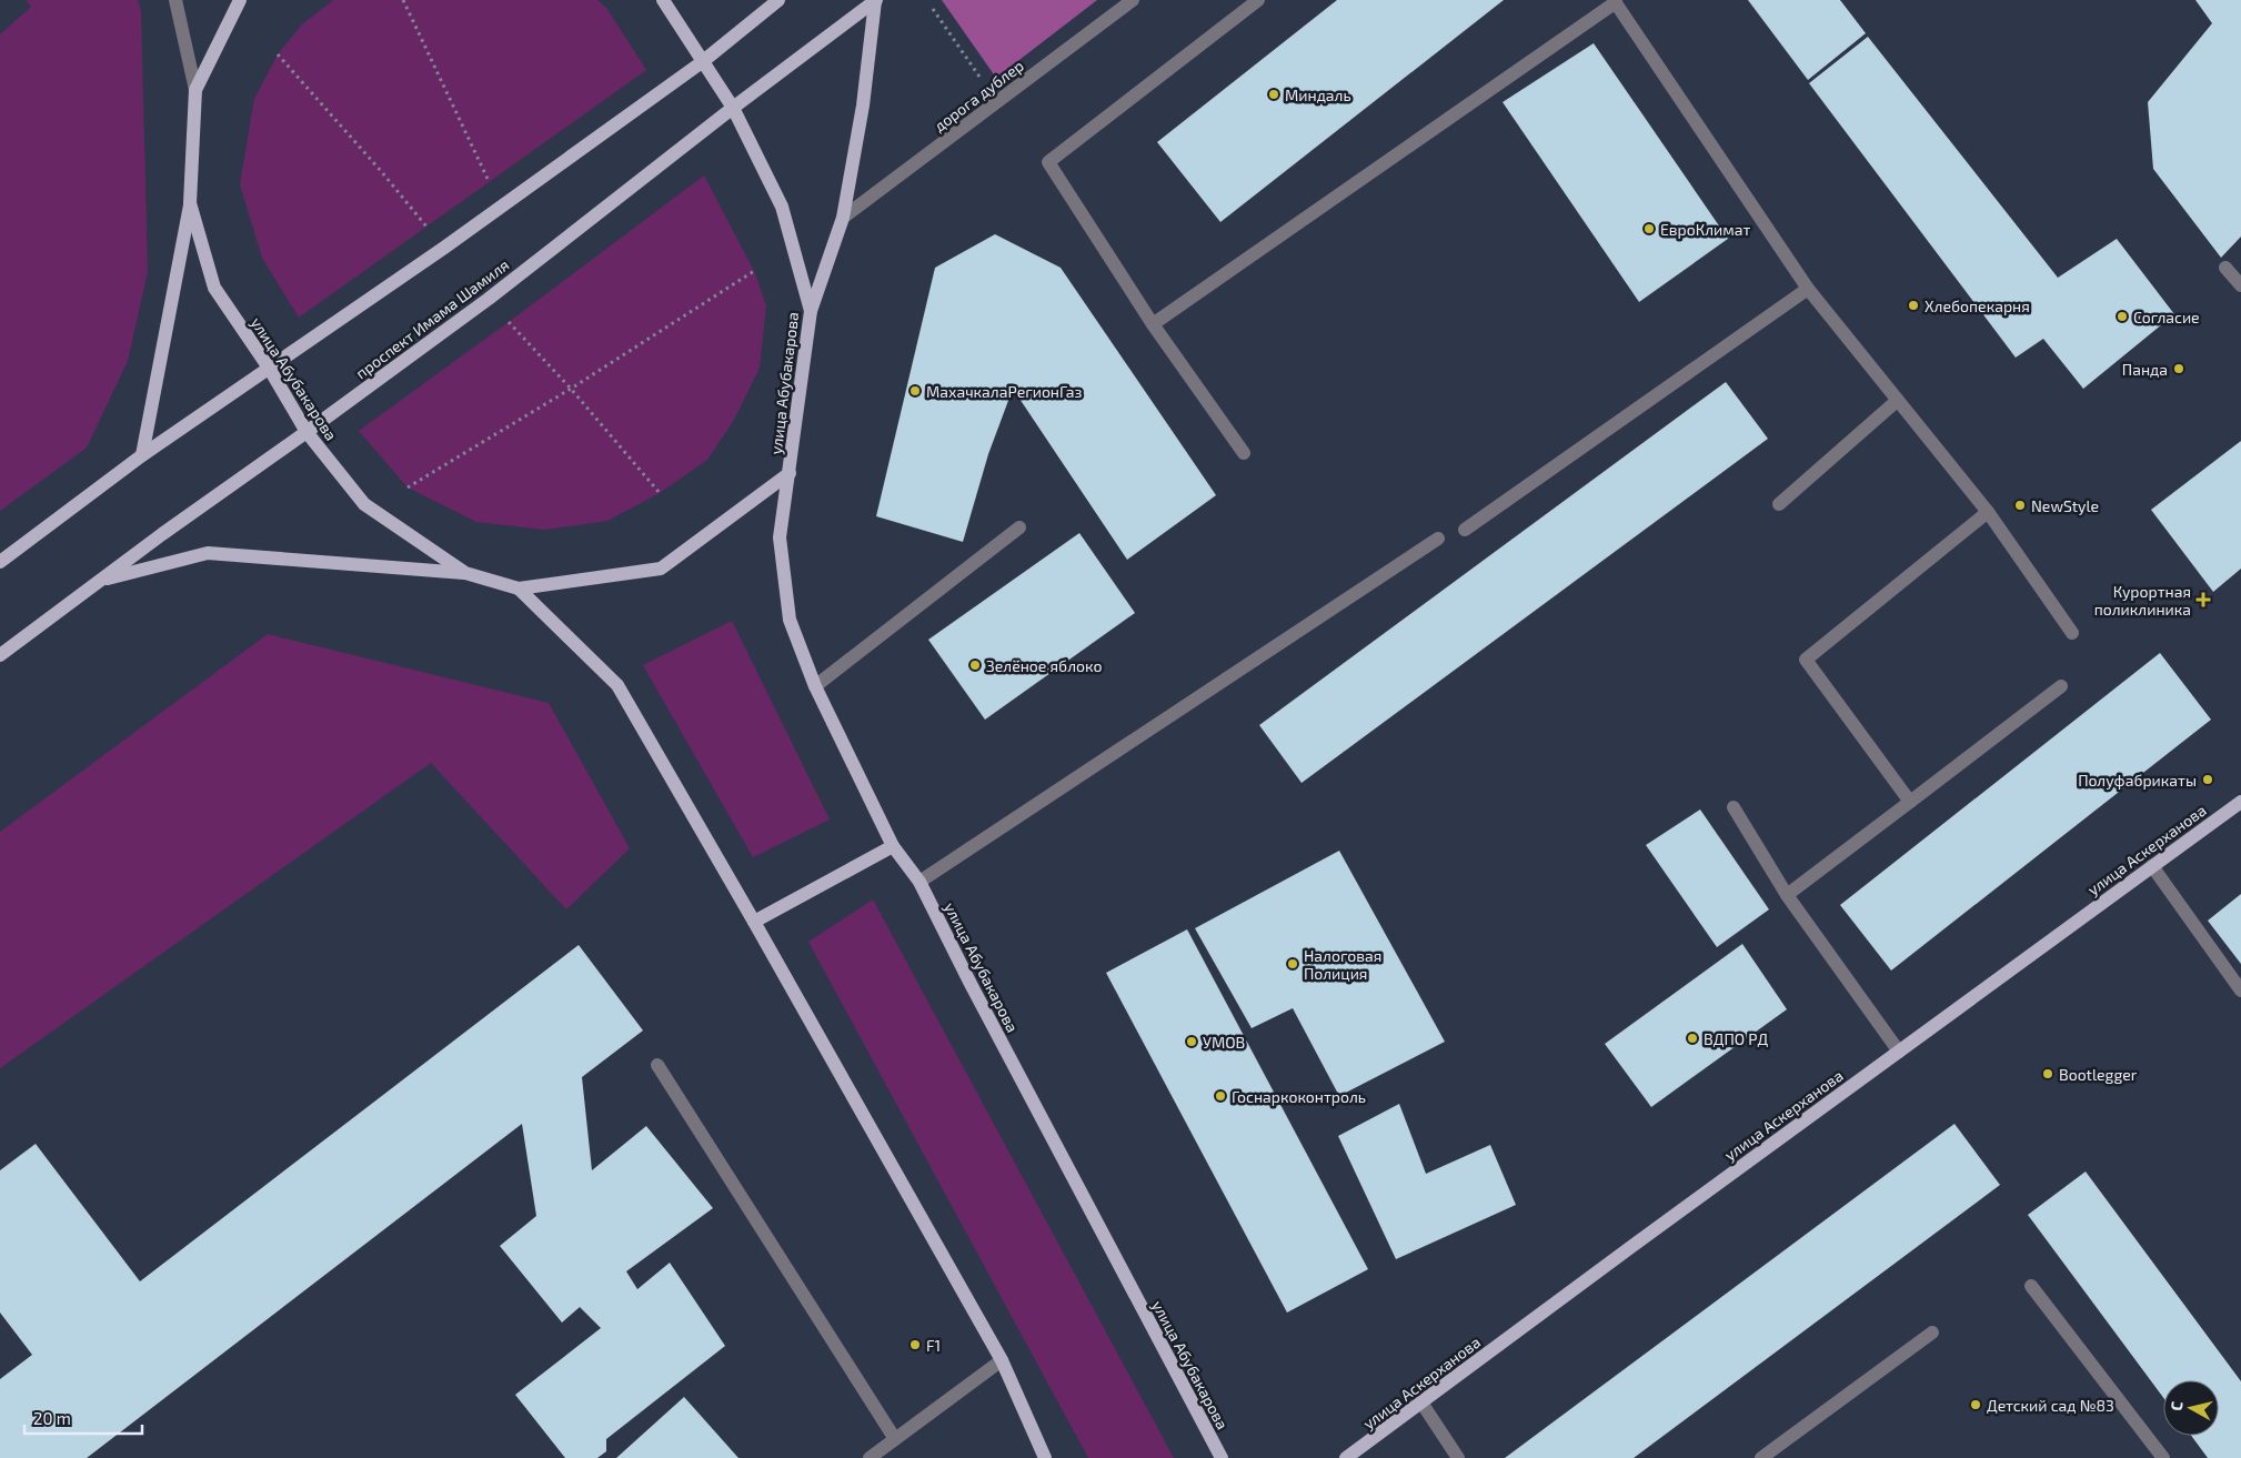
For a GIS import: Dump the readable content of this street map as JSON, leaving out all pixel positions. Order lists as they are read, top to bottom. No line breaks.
{"streets":{"main road":["проспект Имама Шамиля","улица Абубакарова","улица Аскерханова"],"street":["дорога дублер"]},"crossings":[["проспект Имама Шамиля","улица Абубакарова"]],"places":{"other":["Миндаль","ЕвроКлимат","Хлебопекарня","Согласие","Панда","МахачкалаРегионГаз","NewStyle","Зелёное яблоко","Полуфабрикаты","Налоговая Полиция","ВДПО РД","УМОВ","Bootlegger","Госнаркоконтроль","F1","Детский сад №83"],"health":["Курортная поликлиника"]},"scale_bar":"20 m","north":"left"}
